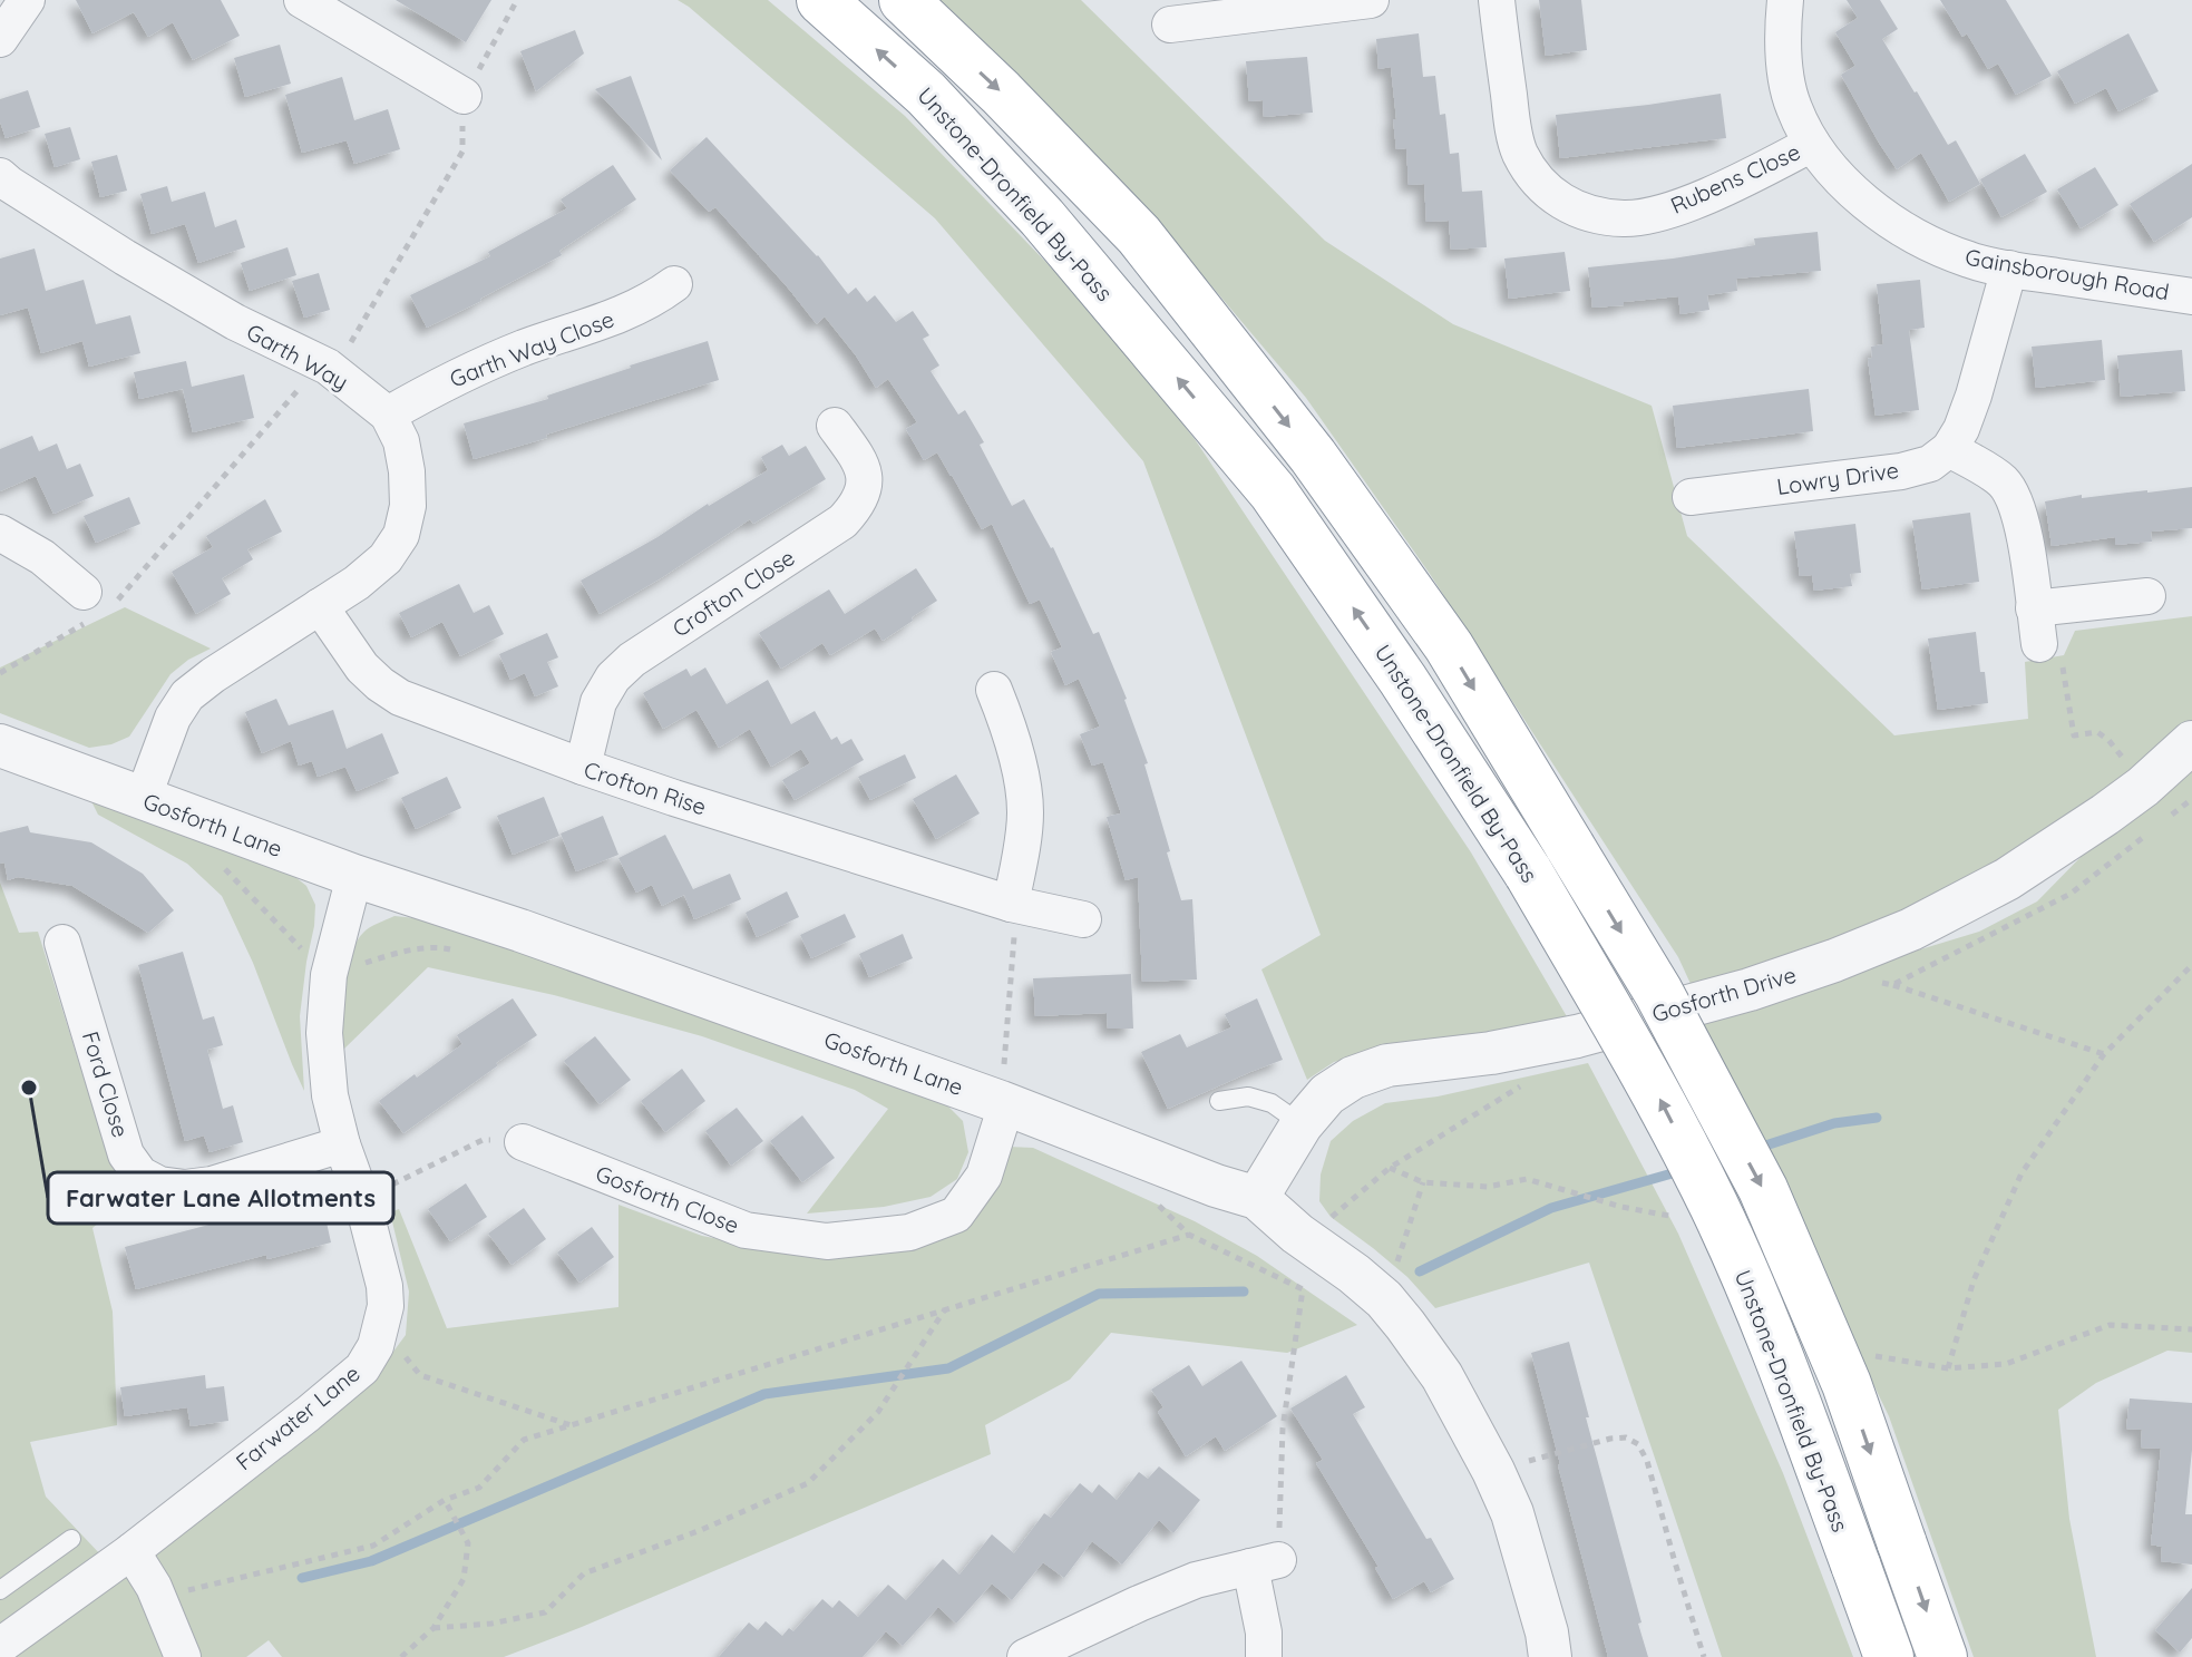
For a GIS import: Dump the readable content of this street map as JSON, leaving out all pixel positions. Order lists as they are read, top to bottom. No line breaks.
{"streets":{"highway":["Unstone-Dronfield By-Pass"],"street":["Rubens Close","Gainsborough Road","Garth Way Close","Garth Way","Lowry Drive","Crofton Close","Crofton Rise","Gosforth Lane","Gosforth Drive","Ford Close","Gosforth Close","Farwater Lane"]},"crossings":[["Rubens Close","Gainsborough Road"],["Garth Way Close","Garth Way"],["Crofton Close","Crofton Rise"],["Gosforth Lane","Gosforth Drive"],["Gosforth Lane","Gosforth Close"],["Gosforth Lane","Farwater Lane"],["Ford Close","Farwater Lane"]],"places":["Farwater Lane Allotments"]}
